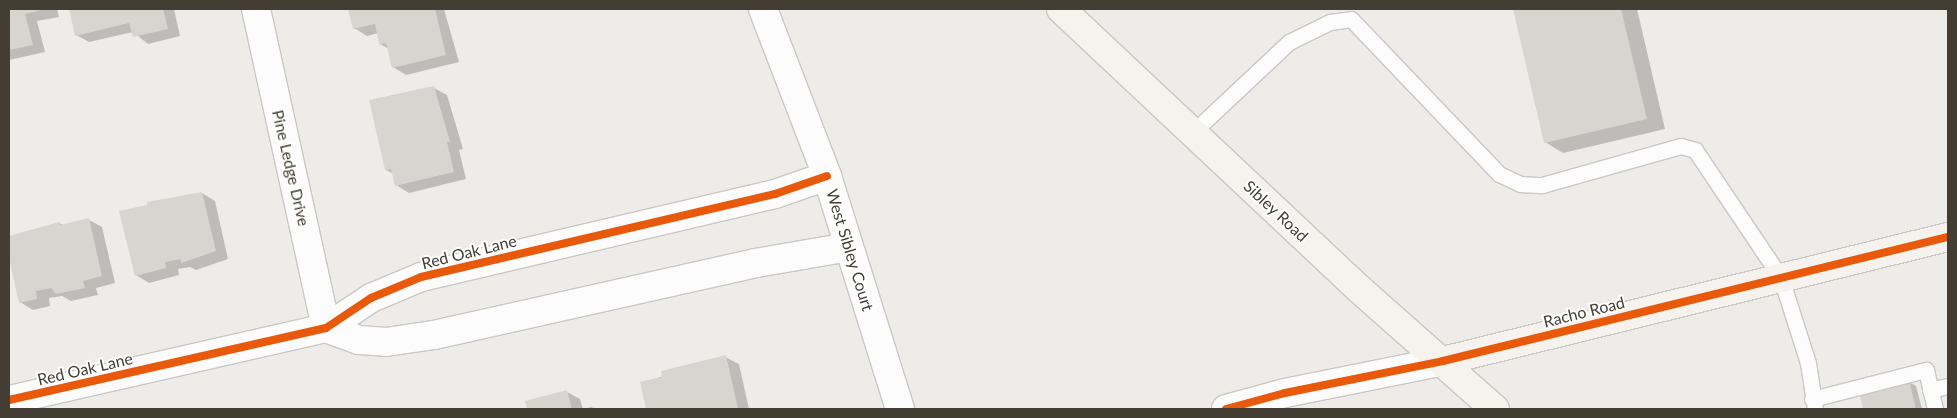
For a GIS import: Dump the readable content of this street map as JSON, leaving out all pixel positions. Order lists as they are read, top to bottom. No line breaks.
{"streets":{"main road":["Sibley Road","Racho Road"],"street":["Pine Ledge Drive","West Sibley Court","Red Oak Lane"]},"crossings":[["Pine Ledge Drive","Red Oak Lane"],["Sibley Road","Racho Road"],["West Sibley Court","Red Oak Lane"]]}
